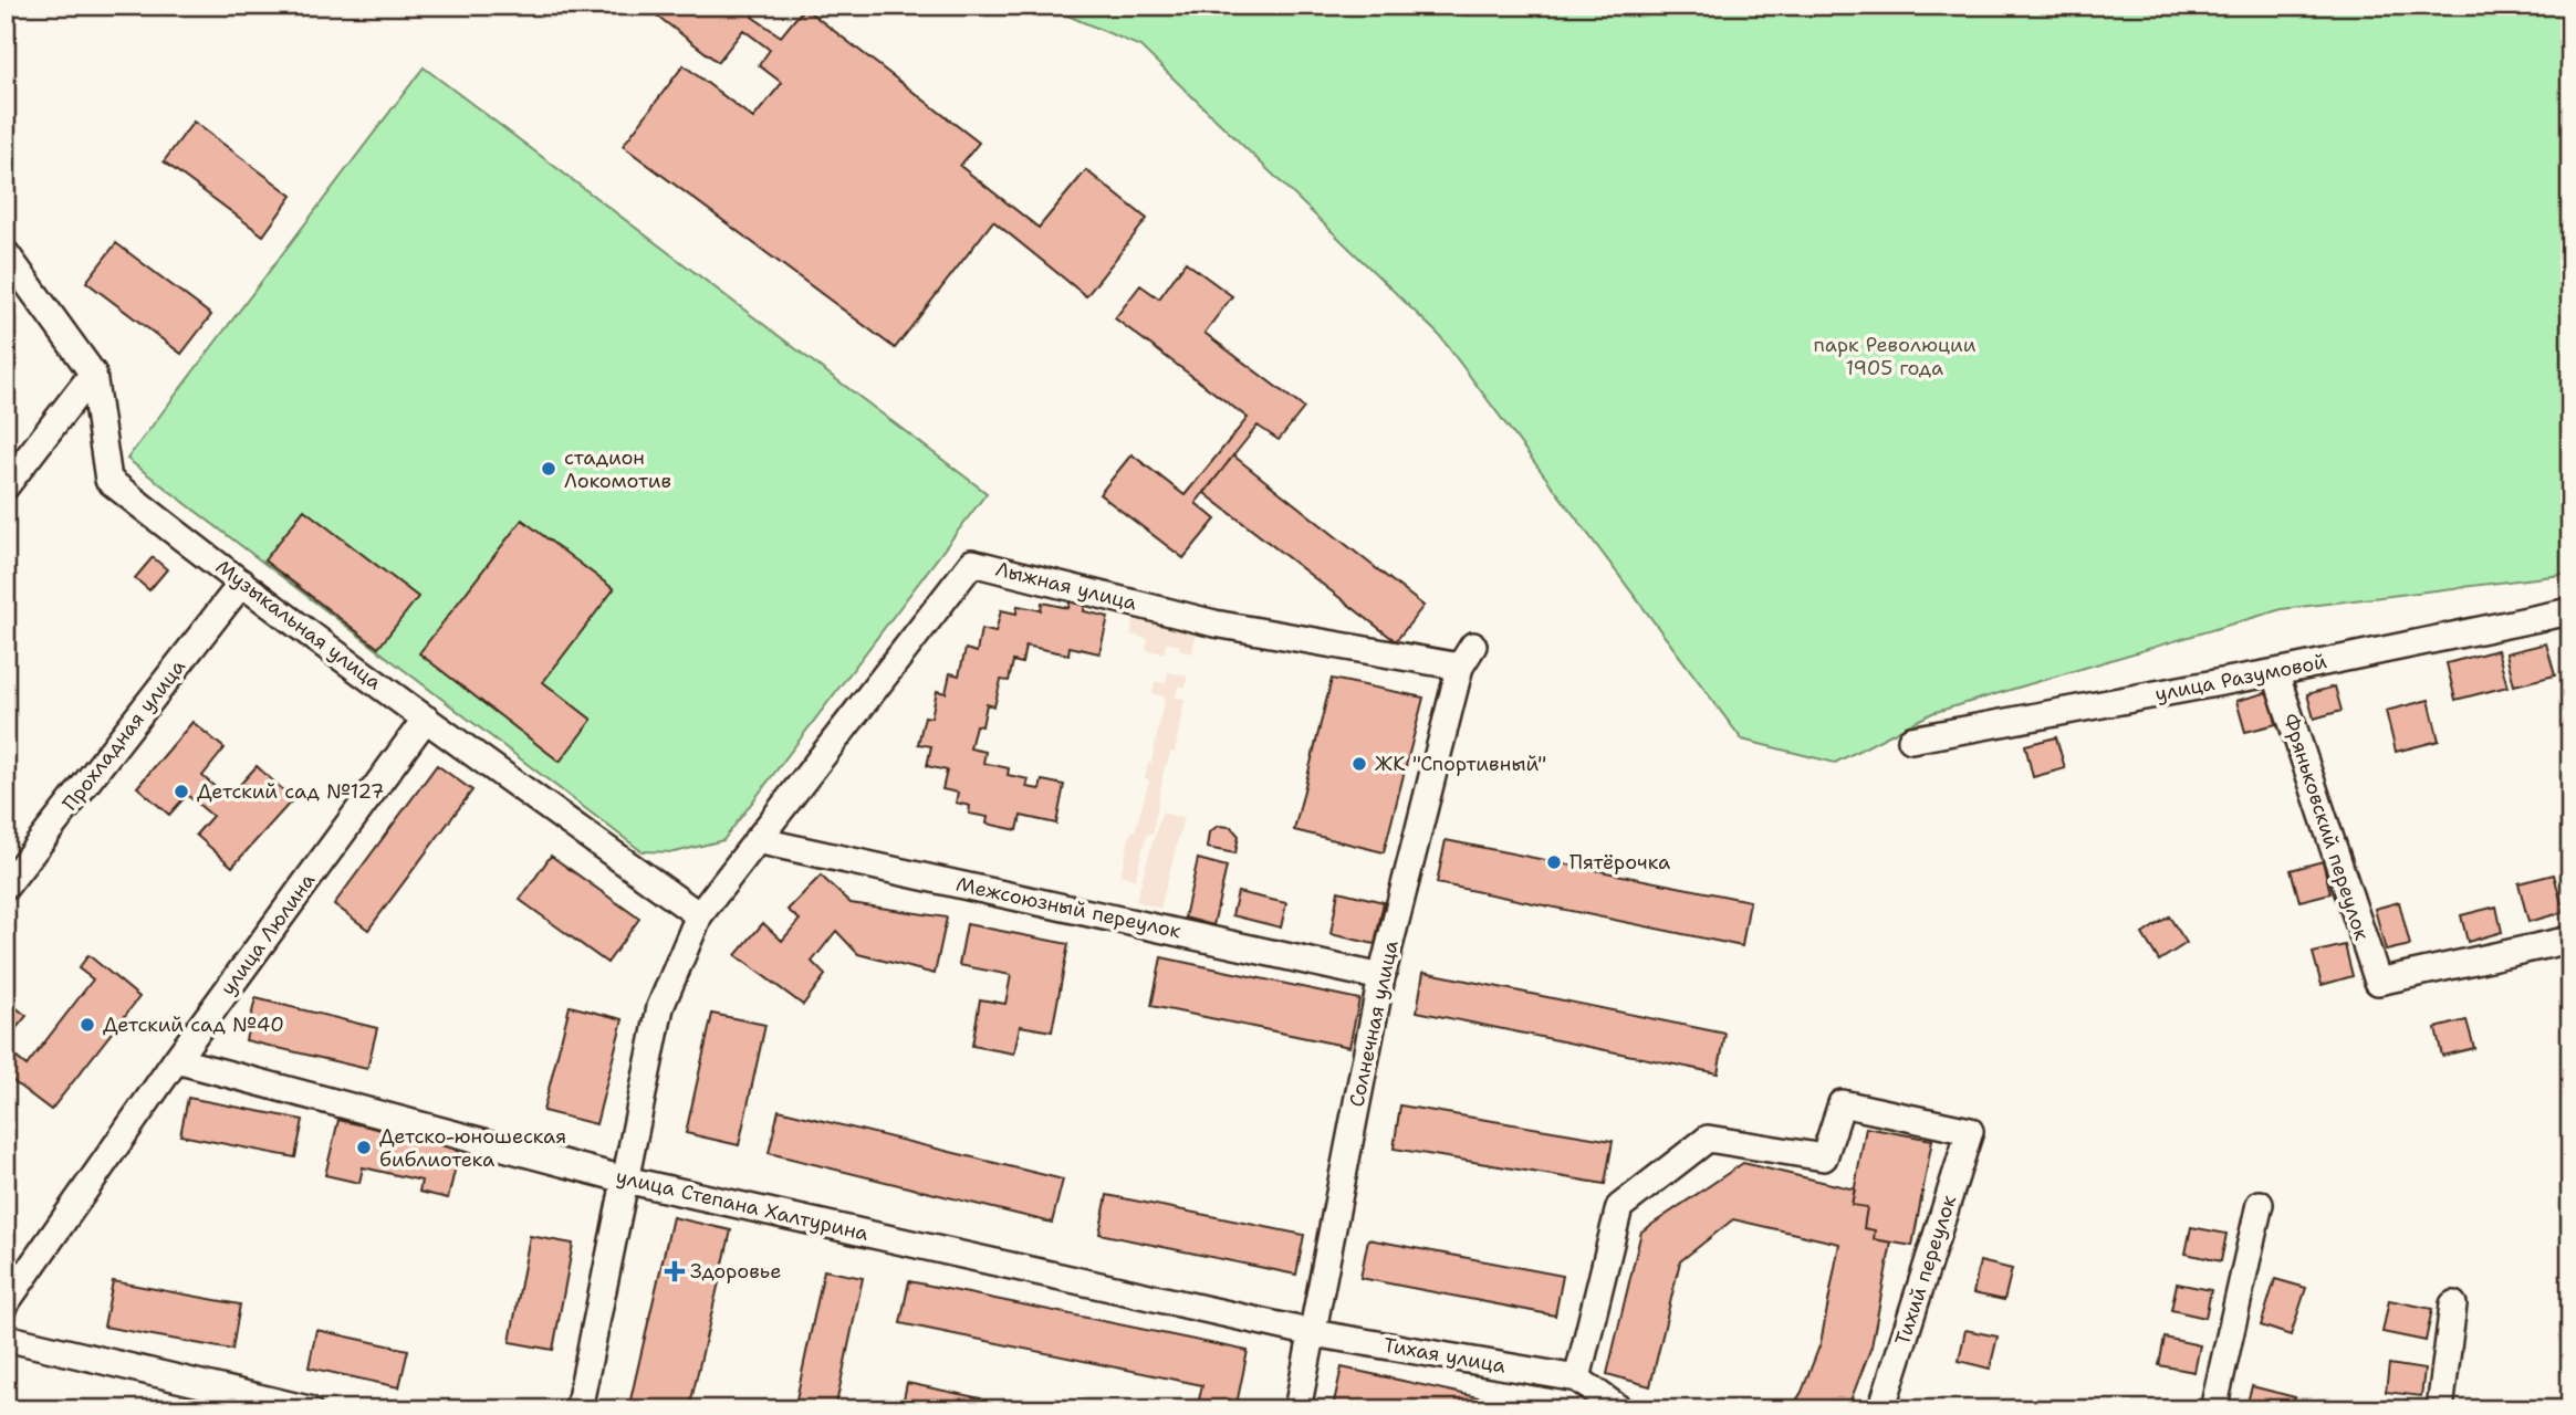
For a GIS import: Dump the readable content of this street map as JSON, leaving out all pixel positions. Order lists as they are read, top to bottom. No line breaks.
{"streets":{"street":["Лыжная улица","Музыкальная улица","улица Разумовой","Прохладная улица","Фряньковский переулок","Межсоюзный переулок","улица Люлина","Солнечная улица","улица Степана Халтурина","Тихий переулок","Тихая улица"]},"crossings":[["Лыжная улица","Межсоюзный переулок"],["Лыжная улица","Солнечная улица"],["Музыкальная улица","Прохладная улица"],["Музыкальная улица","улица Люлина"],["улица Разумовой","Фряньковский переулок"],["Межсоюзный переулок","Солнечная улица"],["улица Люлина","улица Степана Халтурина"],["Солнечная улица","улица Степана Халтурина"],["Солнечная улица","Тихая улица"],["улица Степана Халтурина","Тихая улица"],["Тихий переулок","Тихая улица"]],"parks":["парк Революции 1905 года"],"places":{"other":["стадион Локомотив","ЖК \"Спортивный\"","Детский сад №127","Пятёрочка","Детский сад №40","Детско-юношеская библиотека"],"health":["Здоровье"]}}
